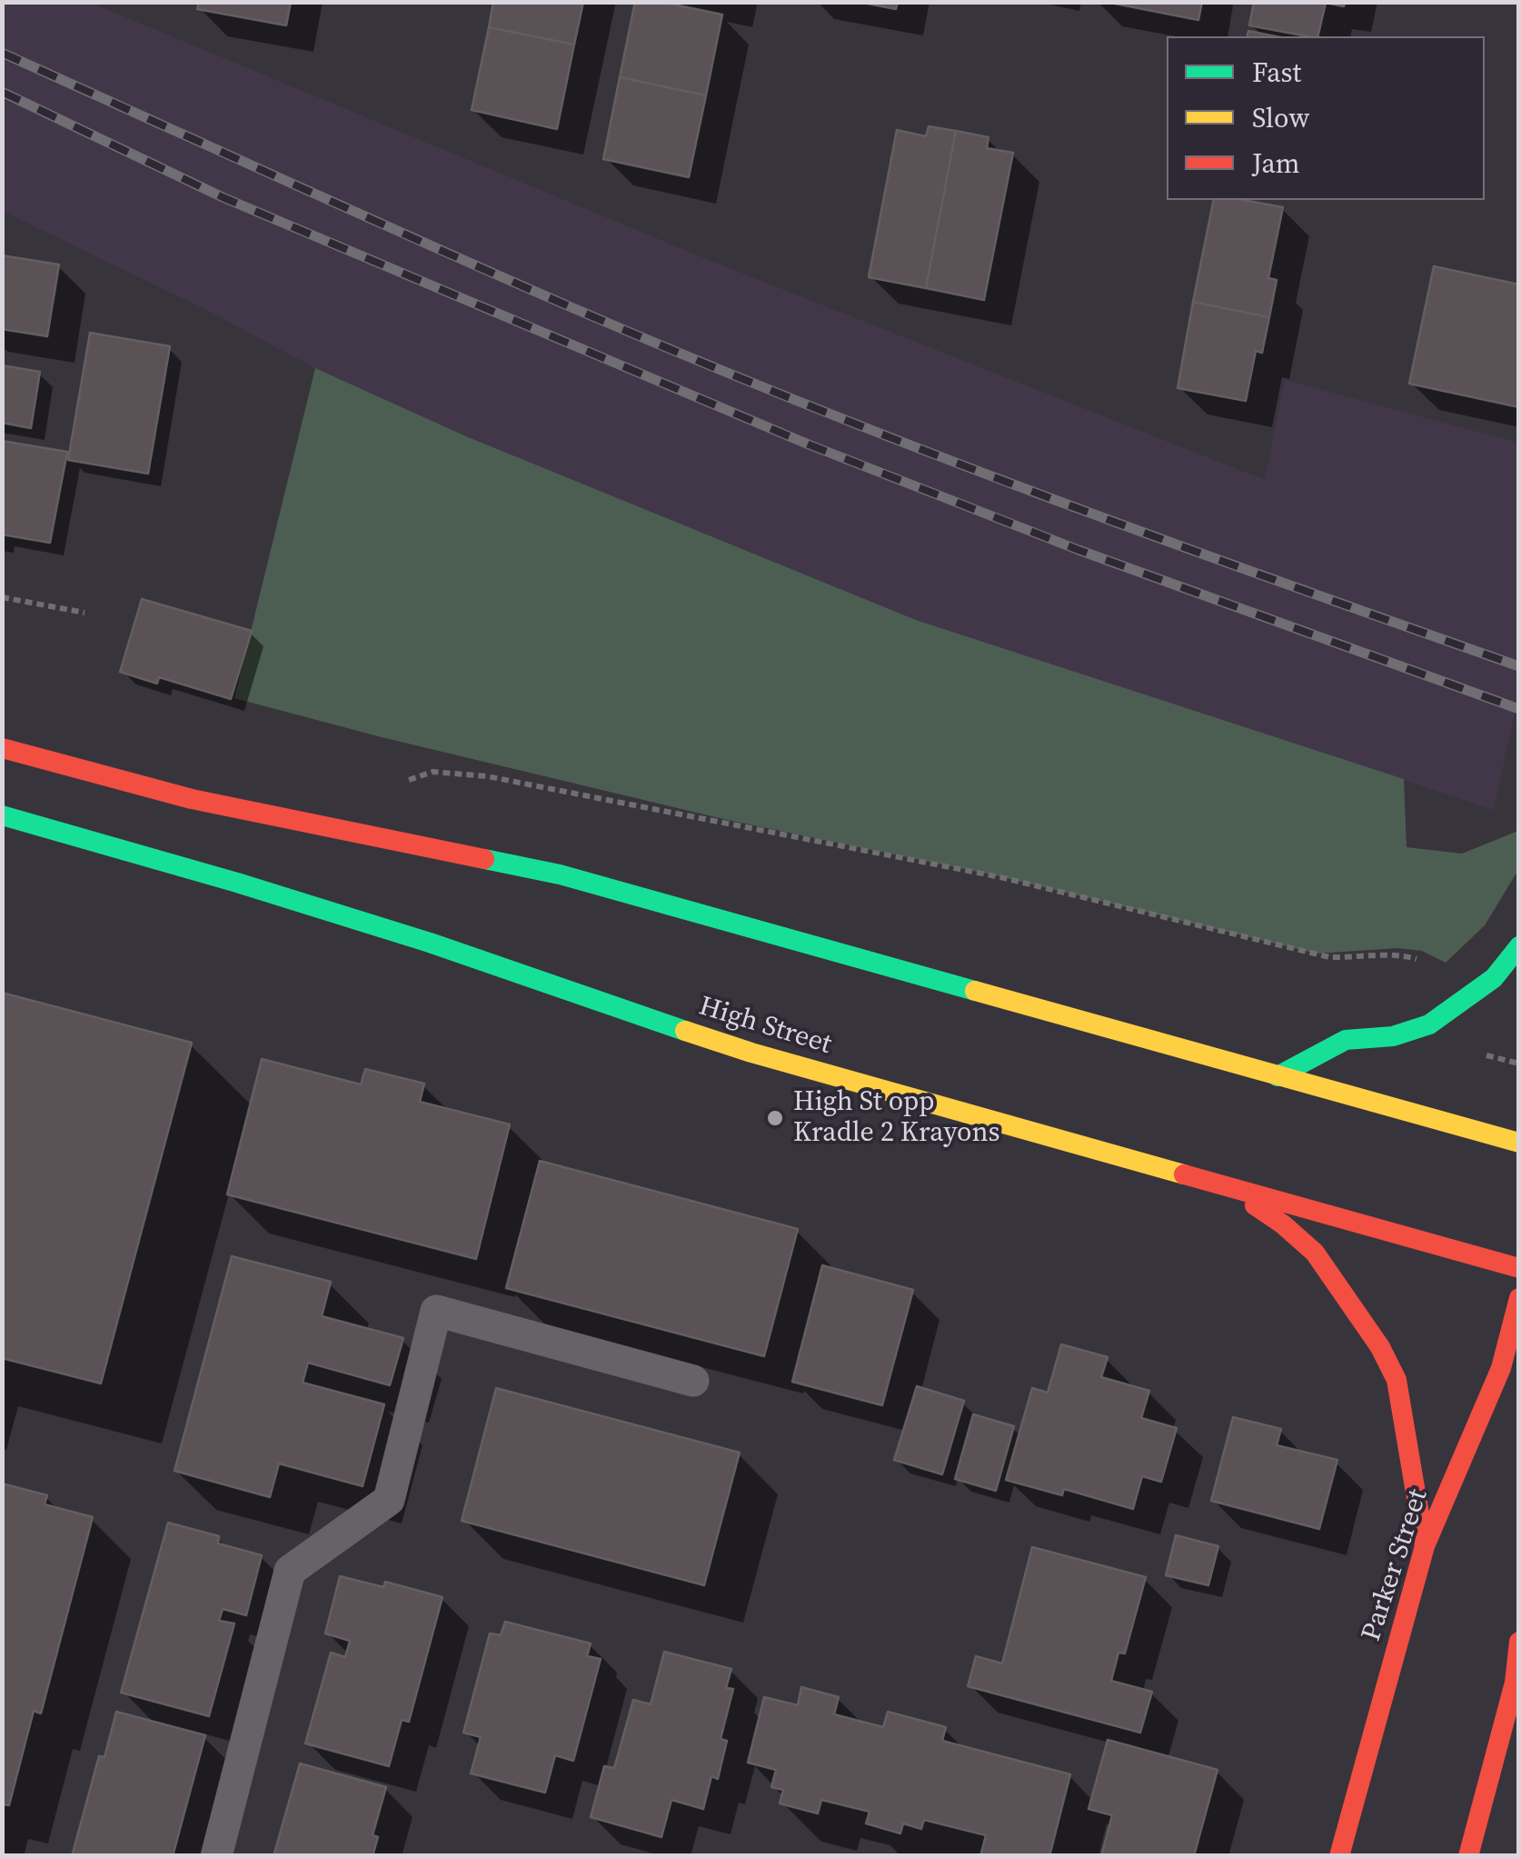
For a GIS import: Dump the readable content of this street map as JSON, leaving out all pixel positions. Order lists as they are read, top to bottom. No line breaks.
{"streets":{"highway":["High Street","Parker Street"]},"places":["High St opp Kradle 2 Krayons"],"legend":["Fast","Slow","Jam"]}
